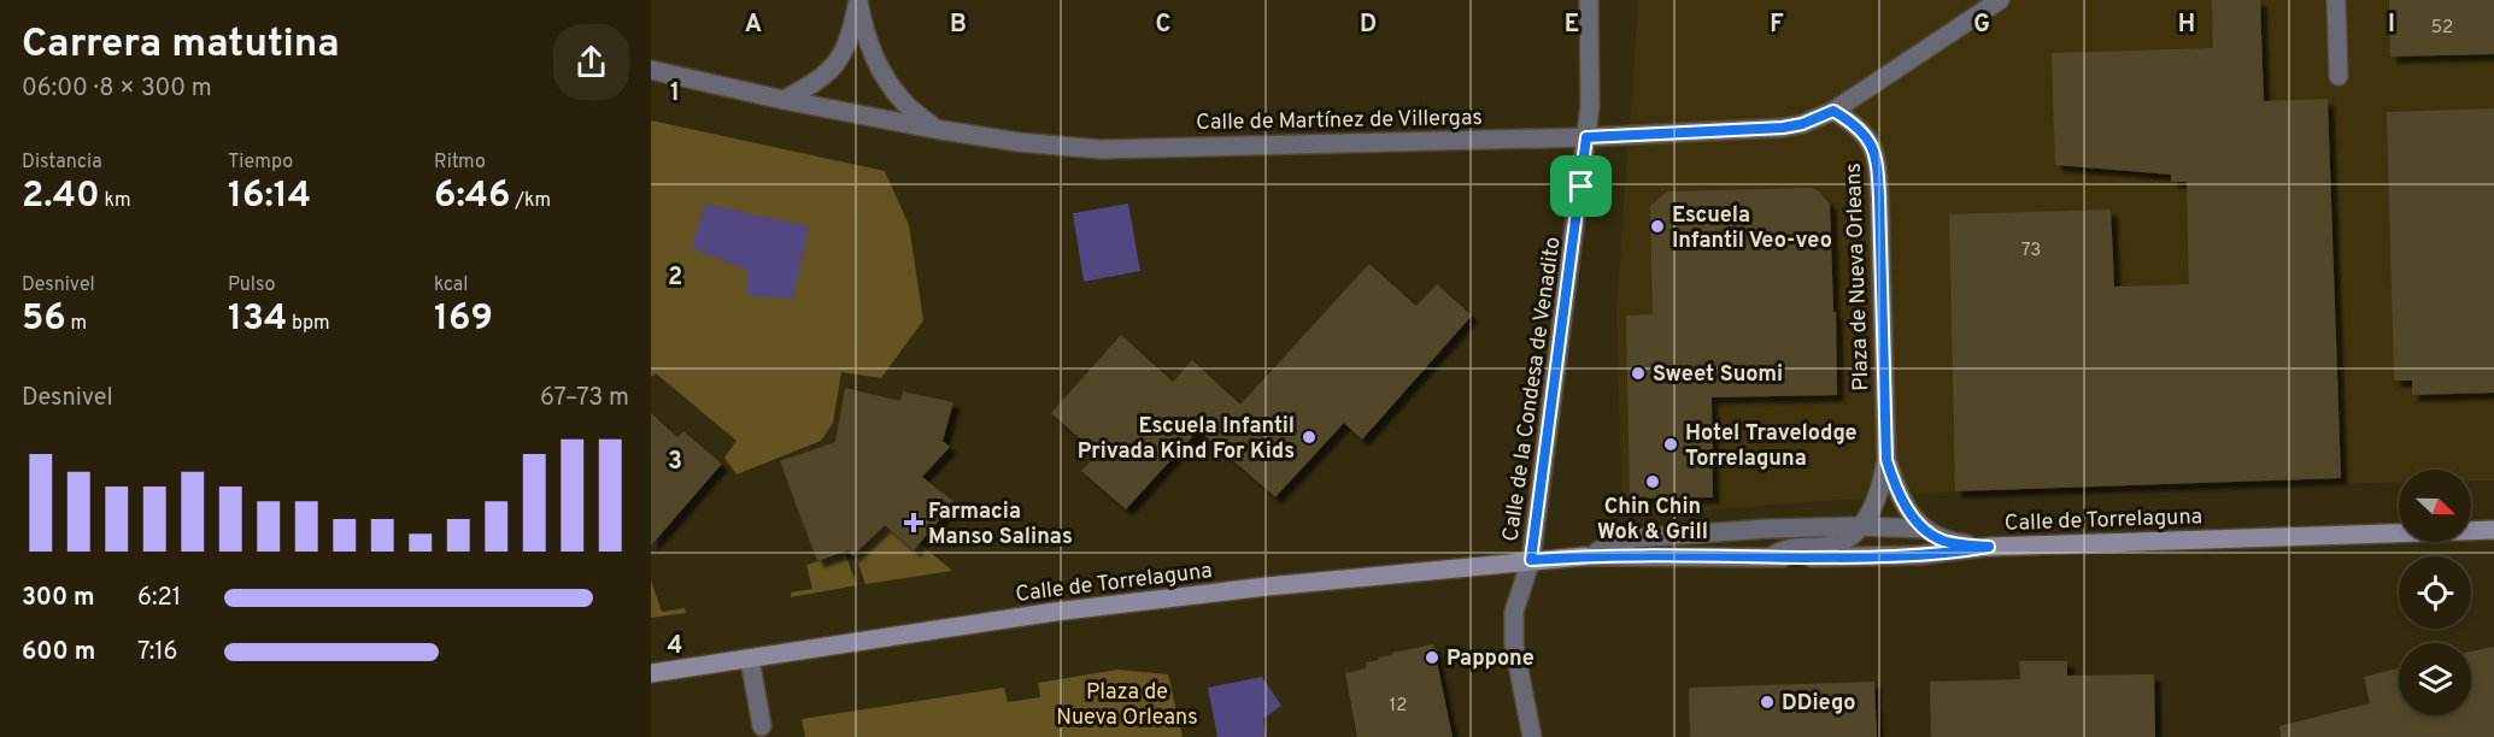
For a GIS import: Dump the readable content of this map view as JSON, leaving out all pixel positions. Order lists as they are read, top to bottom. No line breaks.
{"streets":{"street":["Calle de Martínez de Villergas","Plaza de Nueva Orleans","Calle de la Condesa de Venadito","Calle de Torrelaguna"]},"crossings":[["Calle de Martínez de Villergas","Plaza de Nueva Orleans"],["Calle de Martínez de Villergas","Calle de la Condesa de Venadito"],["Plaza de Nueva Orleans","Calle de Torrelaguna"],["Calle de la Condesa de Venadito","Calle de Torrelaguna"]],"parks":["Plaza de Nueva Orleans"],"places":{"other":["Escuela Infantil Veo-veo","Sweet Suomi","Escuela Infantil Privada Kind For Kids","Hotel Travelodge Torrelaguna","Chin Chin Wok & Grill","Pappone","DDiego"],"health":["Farmacia Manso Salinas"]},"house_numbers":["52","73","12"],"north":"right","page":{"heading":["Carrera matutina","06:00 · 8 × 300 m"],"stats":[["Distancia","2.40 km"],["Tiempo","16:14"],["Ritmo","6:46 /km"],["Desnivel","56 m"],["Pulso","134 bpm"],["kcal","169"]],"chart":["Desnivel","67–73 m"],"list":[{"name":"300 m","note":"6:21"},{"name":"600 m","note":"7:16"}]},"grid":{"columns":["A","B","C","D","E","F","G","H","I"],"rows":["1","2","3","4"]}}
